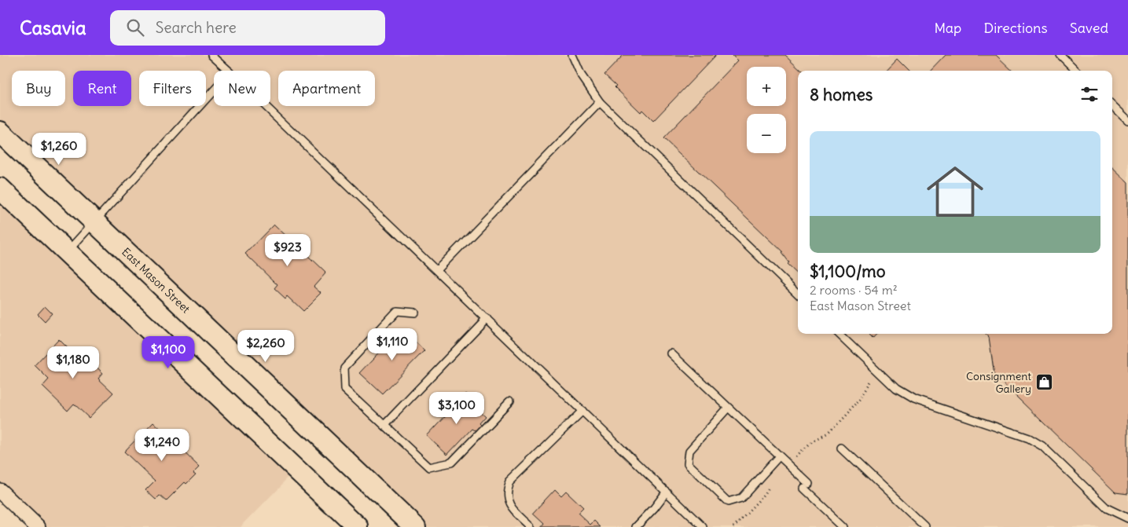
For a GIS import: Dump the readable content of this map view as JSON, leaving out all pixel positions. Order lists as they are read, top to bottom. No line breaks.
{"streets":{"main road":["East Mason Street"]},"places":{"shop":["Consignment Gallery"]},"page":{"header":"Casavia","search":"Search here","nav":["Map","Directions","Saved"],"map_buttons":["+","−"],"chip":["Buy","Rent","Filters","New","Apartment"],"heading":"8 homes","list":[{"name":"$1,100/mo","note":"2 rooms · 54 m² · East Mason Street"}],"price":["$1,260","$923","$1,110","$2,260","$1,100","$1,180","$3,100","$1,240"]}}
